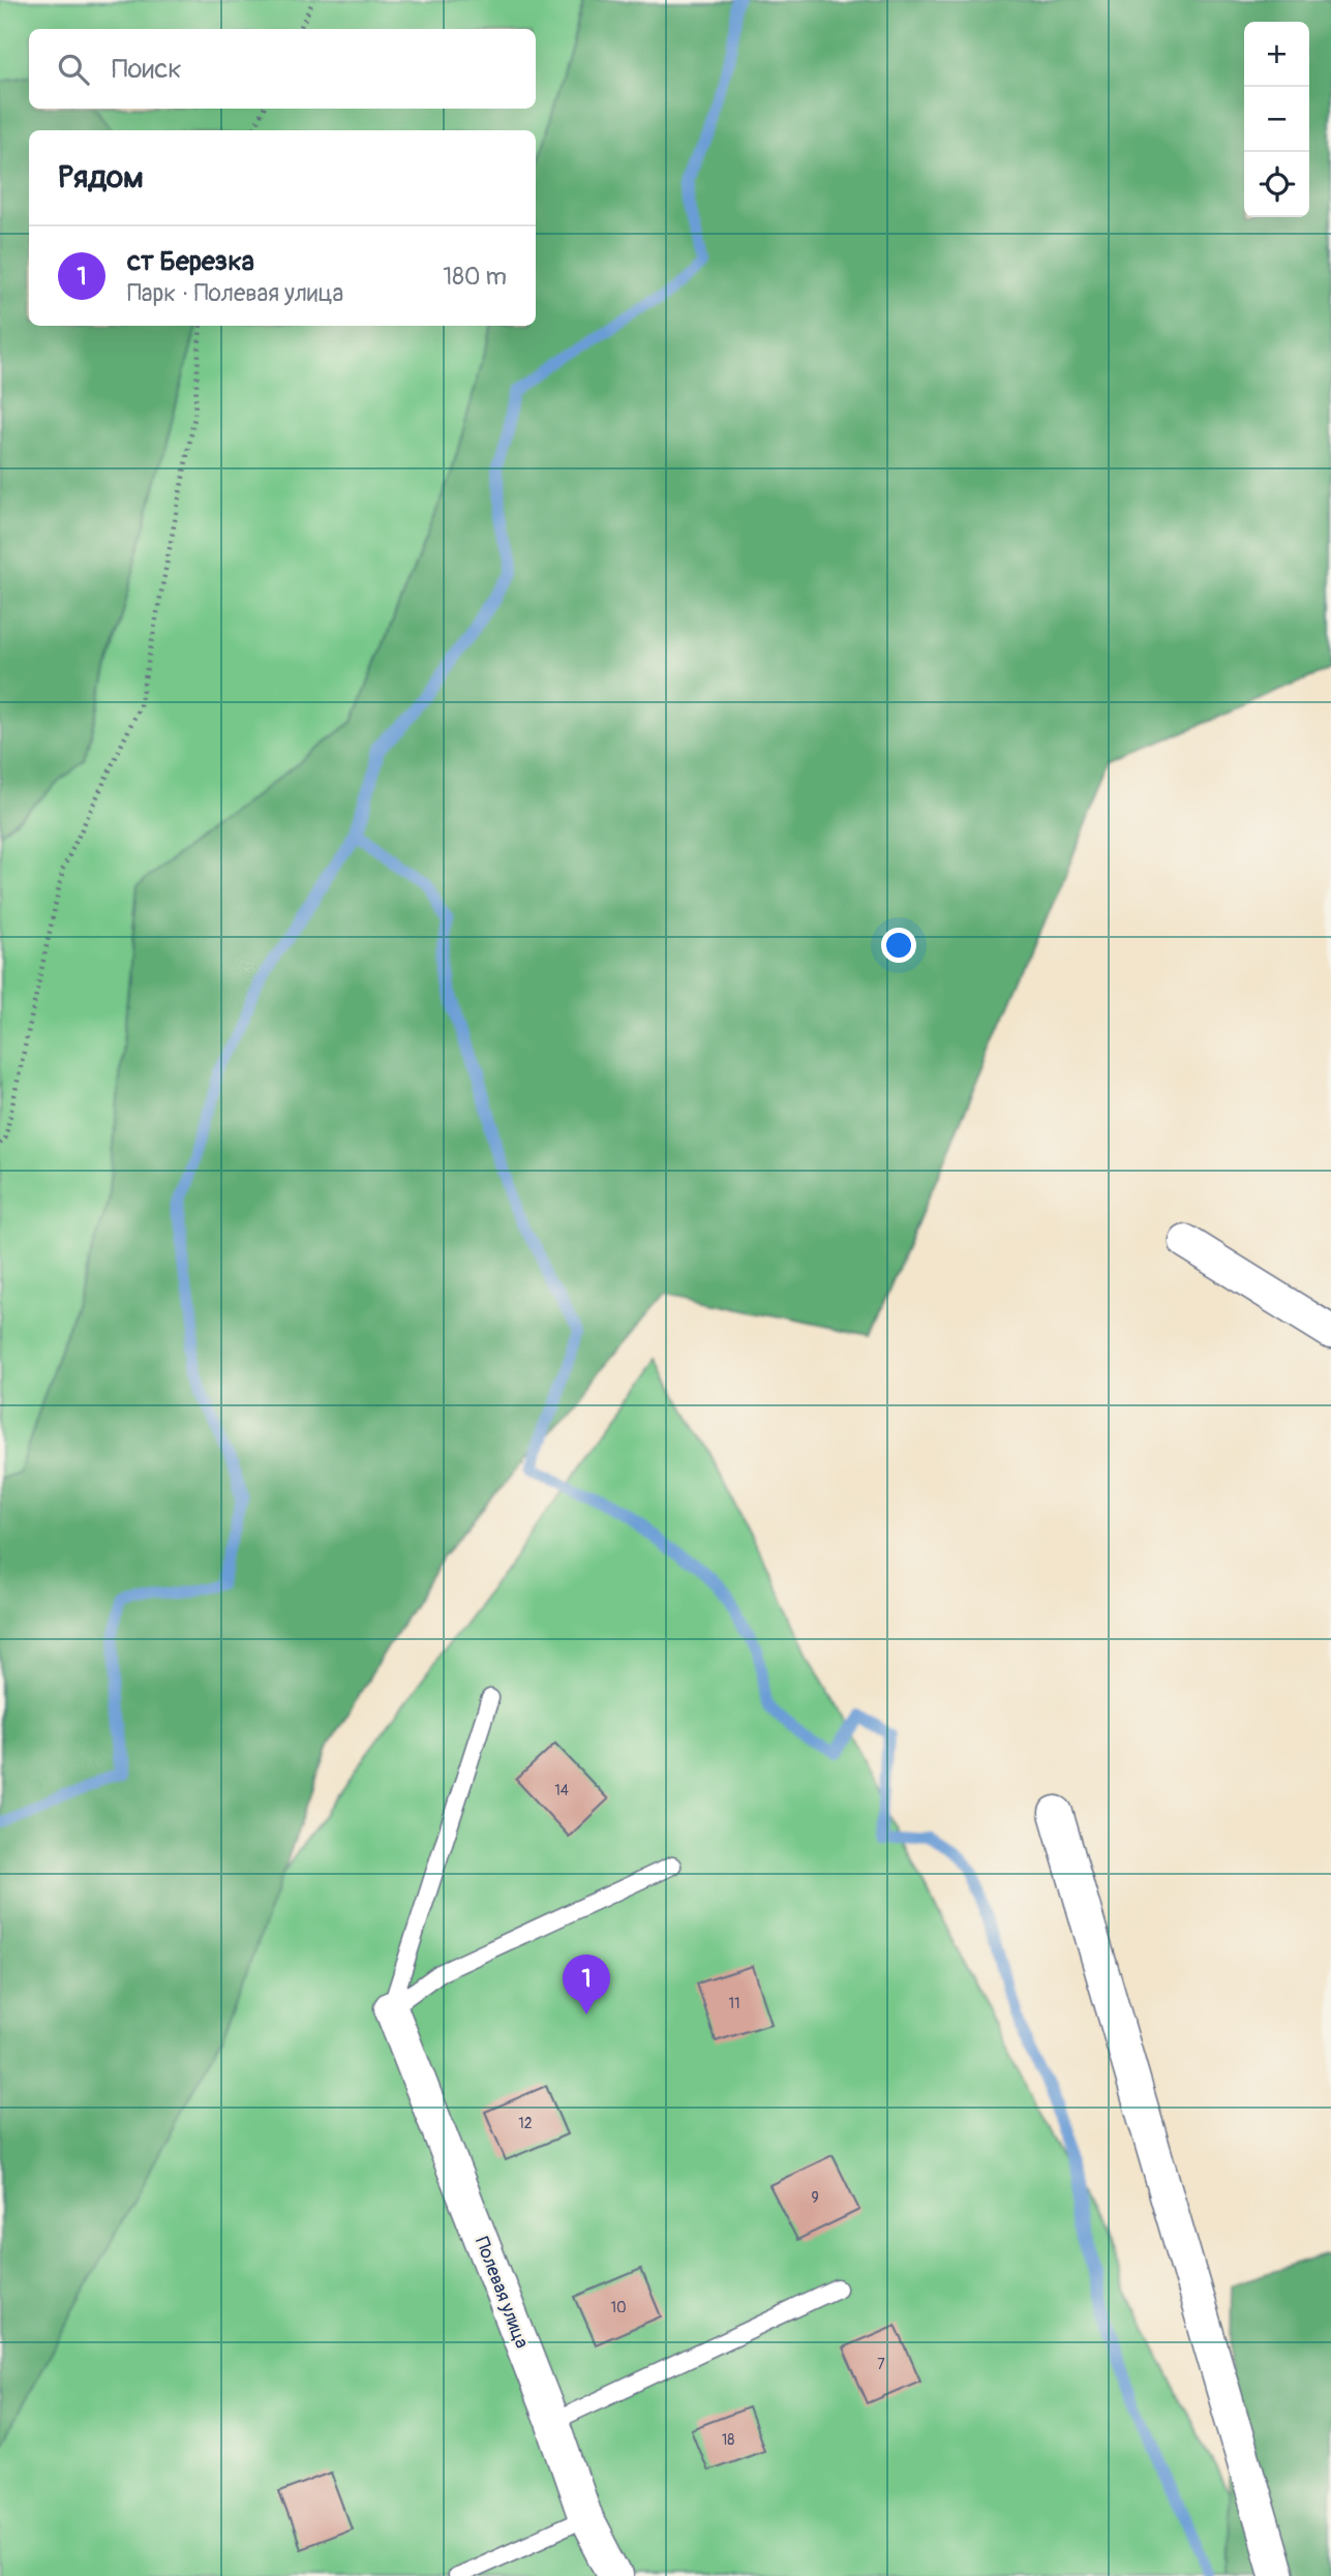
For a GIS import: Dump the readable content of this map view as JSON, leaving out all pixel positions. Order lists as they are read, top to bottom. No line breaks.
{"streets":{"street":["Полевая улица"]},"house_numbers":["14","11","12","9","10","7","18"],"page":{"map_buttons":["+","−"],"search":"Поиск","heading":"Рядом","list":[{"mark":"1","name":"ст Березка","note":"Парк · Полевая улица","value":"180 m"}],"pins":"1"}}
